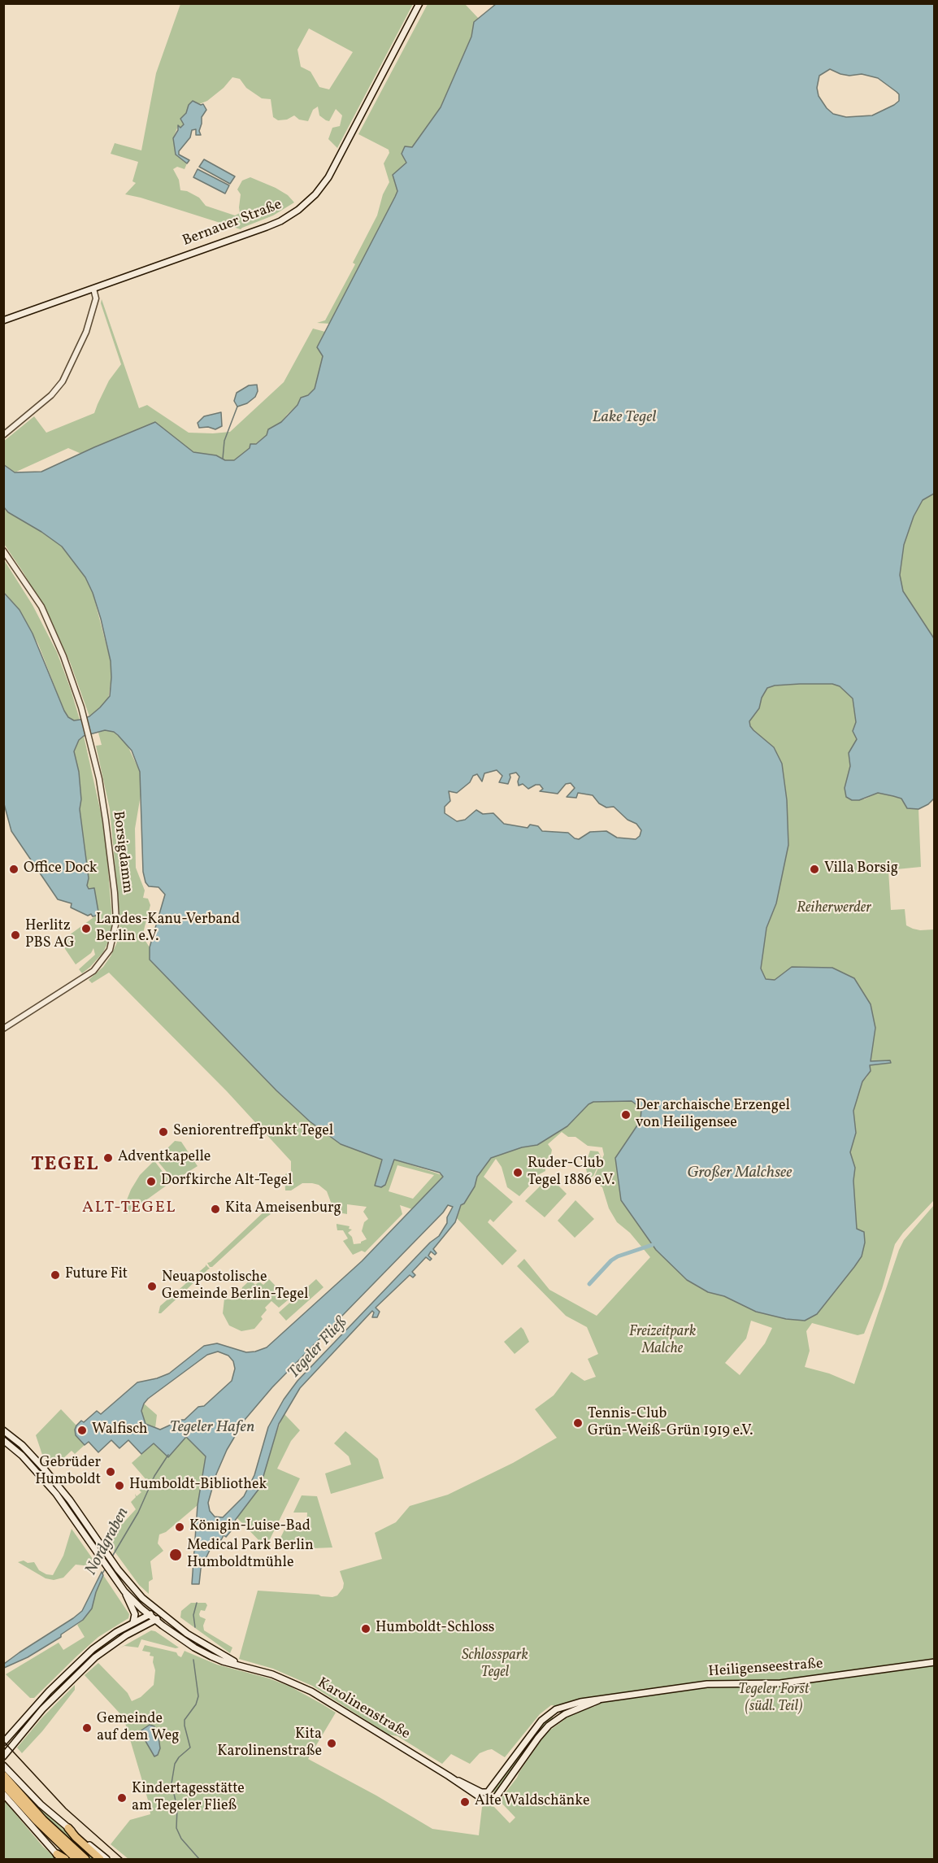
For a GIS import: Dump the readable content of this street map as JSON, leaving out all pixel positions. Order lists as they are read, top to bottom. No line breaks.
{"streets":{"main road":["Bernauer Straße","Heiligenseestraße","Karolinenstraße"],"street":["Borsigdamm"]},"crossings":[["Heiligenseestraße","Karolinenstraße"]],"districts":["TEGEL","ALT-TEGEL"],"water":["Lake Tegel","Großer Malchsee","Tegeler Fließ","Tegeler Hafen","Nordgraben"],"parks":["Reiherwerder","Freizeitpark Malche","Schlosspark Tegel","Tegeler Forst (südl. Teil)"],"places":["Office Dock","Villa Borsig","Landes-Kanu-Verband Berlin e.V.","Herlitz PBS AG","Der archaische Erzengel von Heiligensee","Seniorentreffpunkt Tegel","Adventkapelle","Ruder-Club Tegel 1886 e.V.","Dorfkirche Alt-Tegel","Kita Ameisenburg","Future Fit","Neuapostolische Gemeinde Berlin-Tegel","Tennis-Club Grün-Weiß-Grün 1919 e.V.","Walfisch","Gebrüder Humboldt","Humboldt-Bibliothek","Königin-Luise-Bad","Medical Park Berlin Humboldtmühle","Humboldt-Schloss","Gemeinde auf dem Weg","Kita Karolinenstraße","Kindertagesstätte am Tegeler Fließ","Alte Waldschänke"]}
